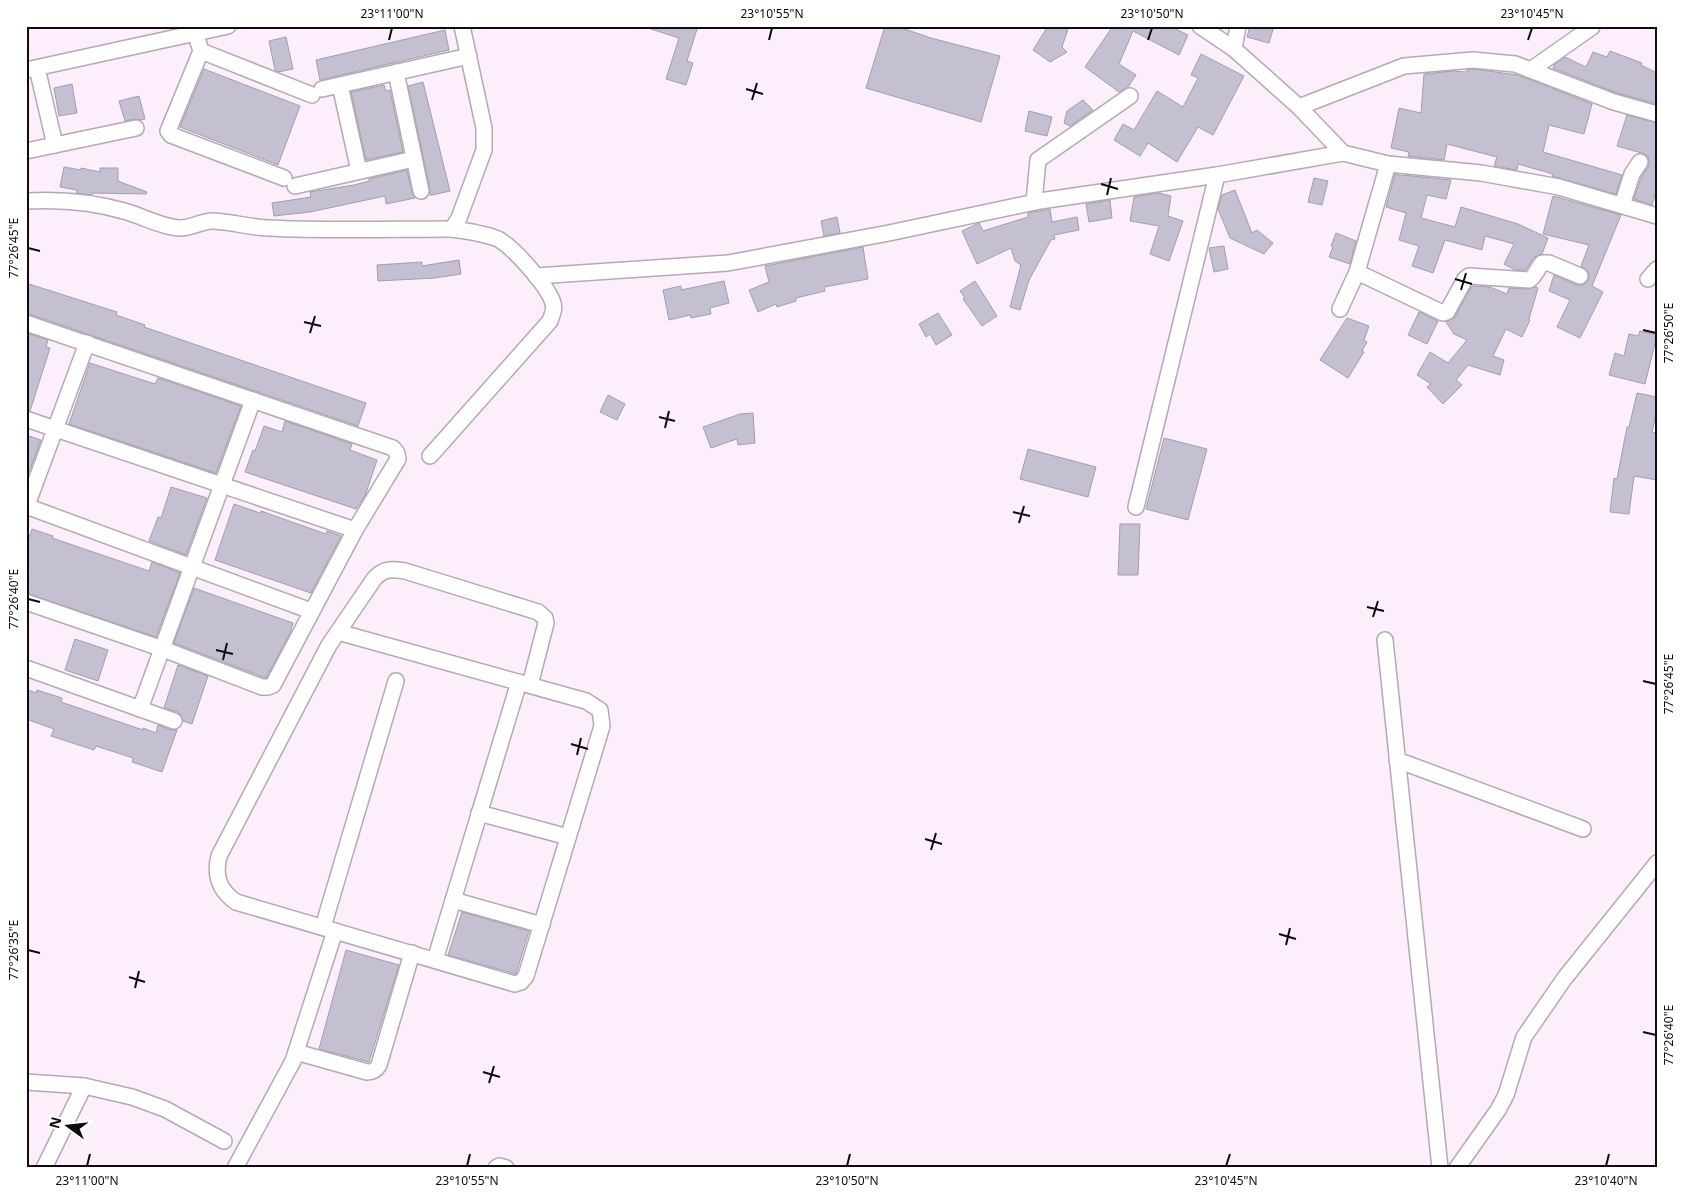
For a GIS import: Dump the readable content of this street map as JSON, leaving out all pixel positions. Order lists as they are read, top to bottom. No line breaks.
{"north":"left","coordinates":["23°11'00\"N","23°10'55\"N","23°10'50\"N","23°10'45\"N","77°26'45\"E","77°26'50\"E","77°26'40\"E","77°26'35\"E","23°10'40\"N"]}
